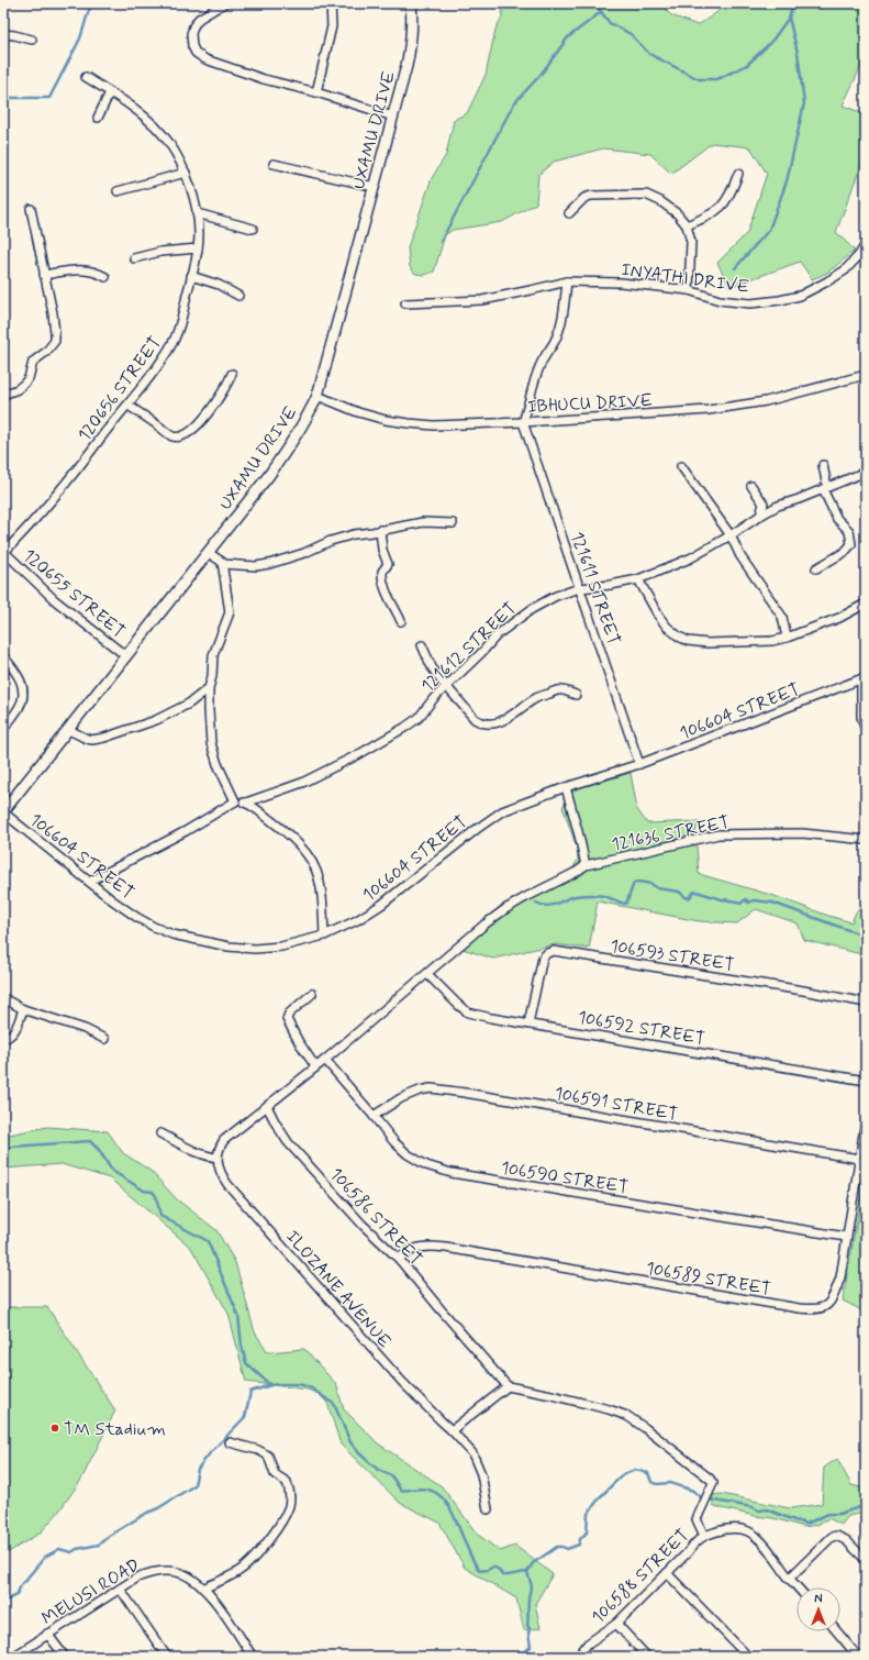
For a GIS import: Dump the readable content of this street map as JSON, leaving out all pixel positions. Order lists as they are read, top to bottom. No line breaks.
{"streets":{"street":["UXAMU DRIVE","INYATHI DRIVE","120656 STREET","IBHUCU DRIVE","121611 STREET","120655 STREET","121612 STREET","106604 STREET","121636 STREET","106593 STREET","106592 STREET","106591 STREET","106590 STREET","106586 STREET","106589 STREET","ILOZANE AVENUE","106588 STREET","MELUSI ROAD"]},"crossings":[["UXAMU DRIVE","IBHUCU DRIVE"],["UXAMU DRIVE","120655 STREET"],["UXAMU DRIVE","106604 STREET"],["120656 STREET","120655 STREET"],["IBHUCU DRIVE","121611 STREET"],["121611 STREET","121612 STREET"],["121611 STREET","106604 STREET"],["106593 STREET","106592 STREET"],["106591 STREET","106590 STREET"],["106591 STREET","106589 STREET"],["106590 STREET","106589 STREET"],["106586 STREET","106589 STREET"]],"places":["TM Stadium"],"north":"top"}
